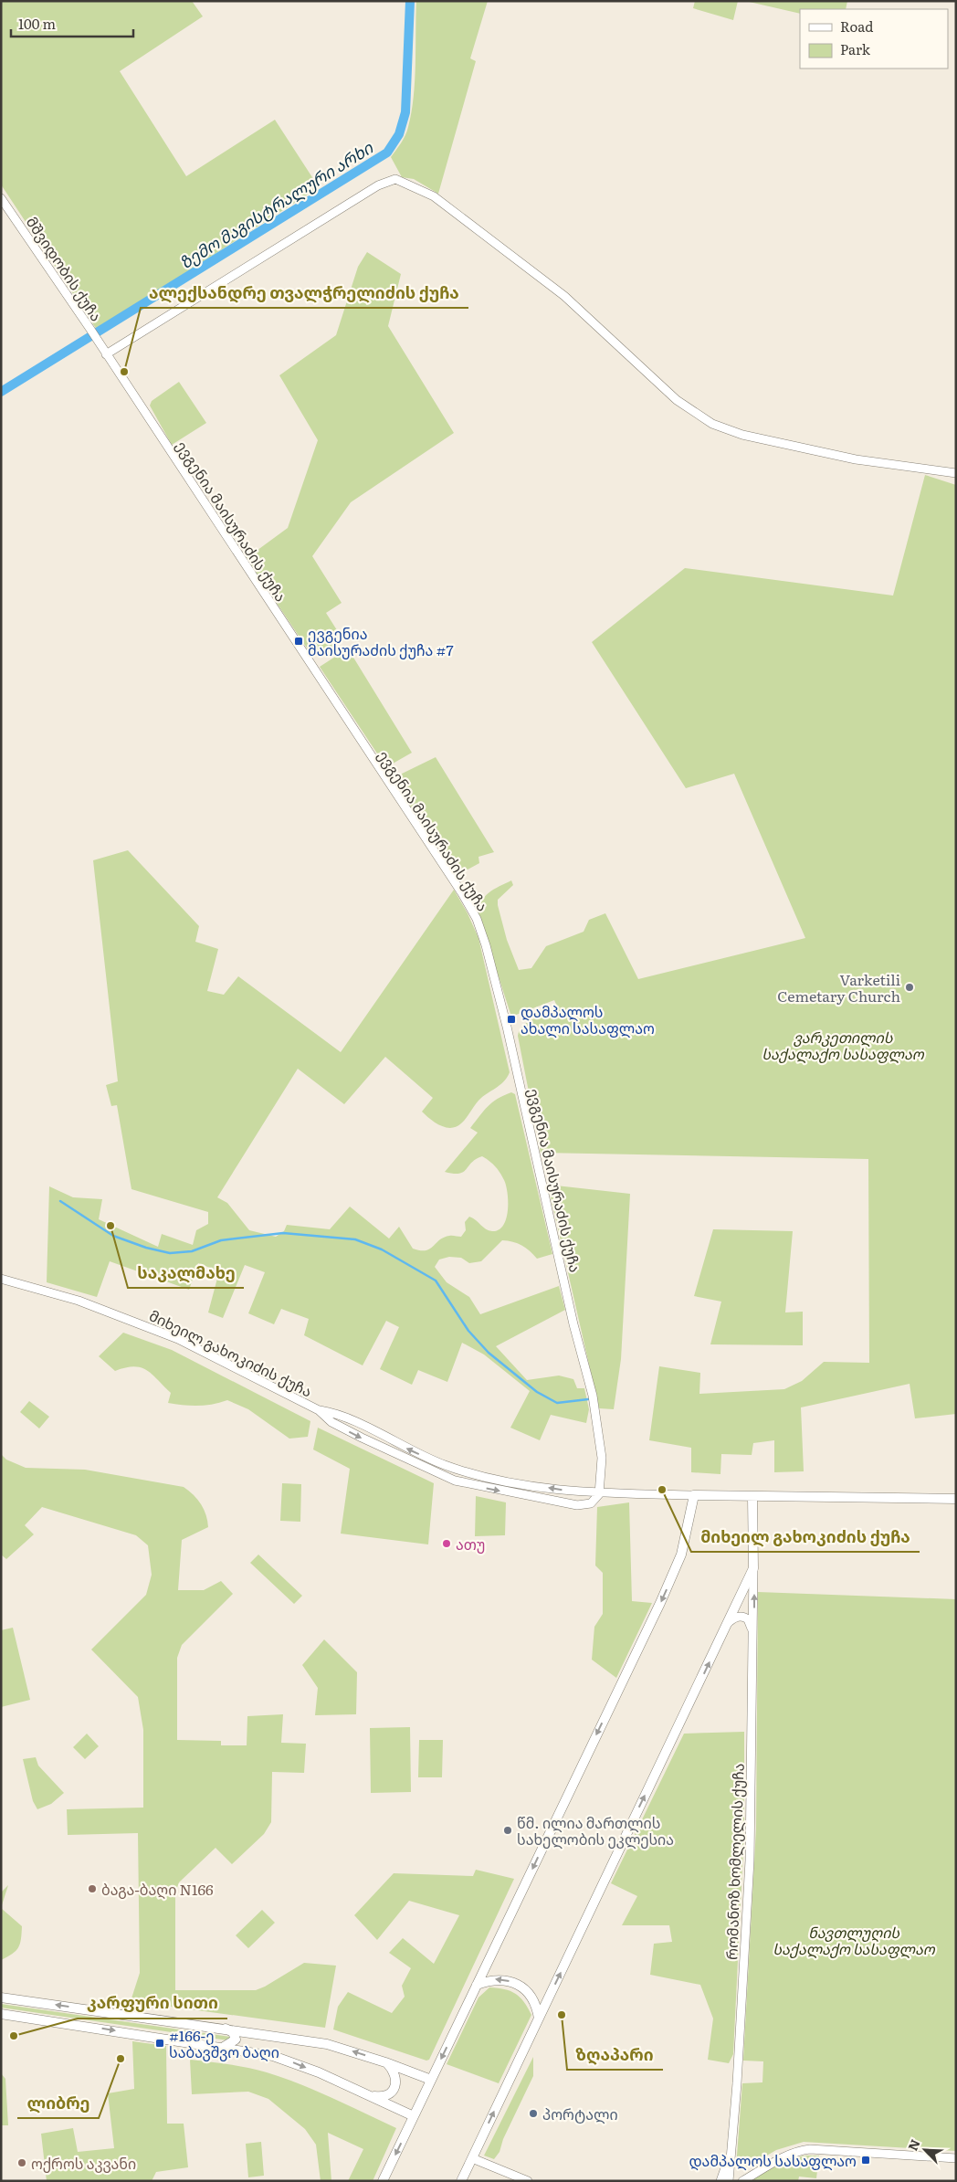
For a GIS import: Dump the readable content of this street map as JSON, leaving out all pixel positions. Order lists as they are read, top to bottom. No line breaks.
{"streets":{"main road":["მიხეილ გახოკიძის ქუჩა"],"street":["მშვიდობის ქუჩა","ევგენია მაისურაძის ქუჩა","რომანოზ ხომლელის ქუჩა"]},"crossings":[["მშვიდობის ქუჩა","ევგენია მაისურაძის ქუჩა"],["ევგენია მაისურაძის ქუჩა","მიხეილ გახოკიძის ქუჩა"]],"water":["ზემო მაგისტრალური არხი"],"parks":["ვარკეთილის საქალაქო სასაფლაო","ნავთლუღის საქალაქო სასაფლაო"],"places":{"other":["ალექსანდრე თვალჭრელიძის ქუჩა","Varketili Cemetary Church","საკალმახე","მიხეილ გახოკიძის ქუჩა","ათუ","წმ. ილია მართლის სახელობის ეკლესია","ბაგა-ბაღი N166","ზღაპარი","კარფური სითი","ლიბრე","პორტალი","ოქროს აკვანი"],"transit":["ევგენია მაისურაძის ქუჩა #7","დამპალოს ახალი სასაფლაო","#166-ე საბავშვო ბაღი","დამპალოს სასაფლაო"]},"legend":["Road","Park"],"scale_bar":"100 m","north":"top left"}
